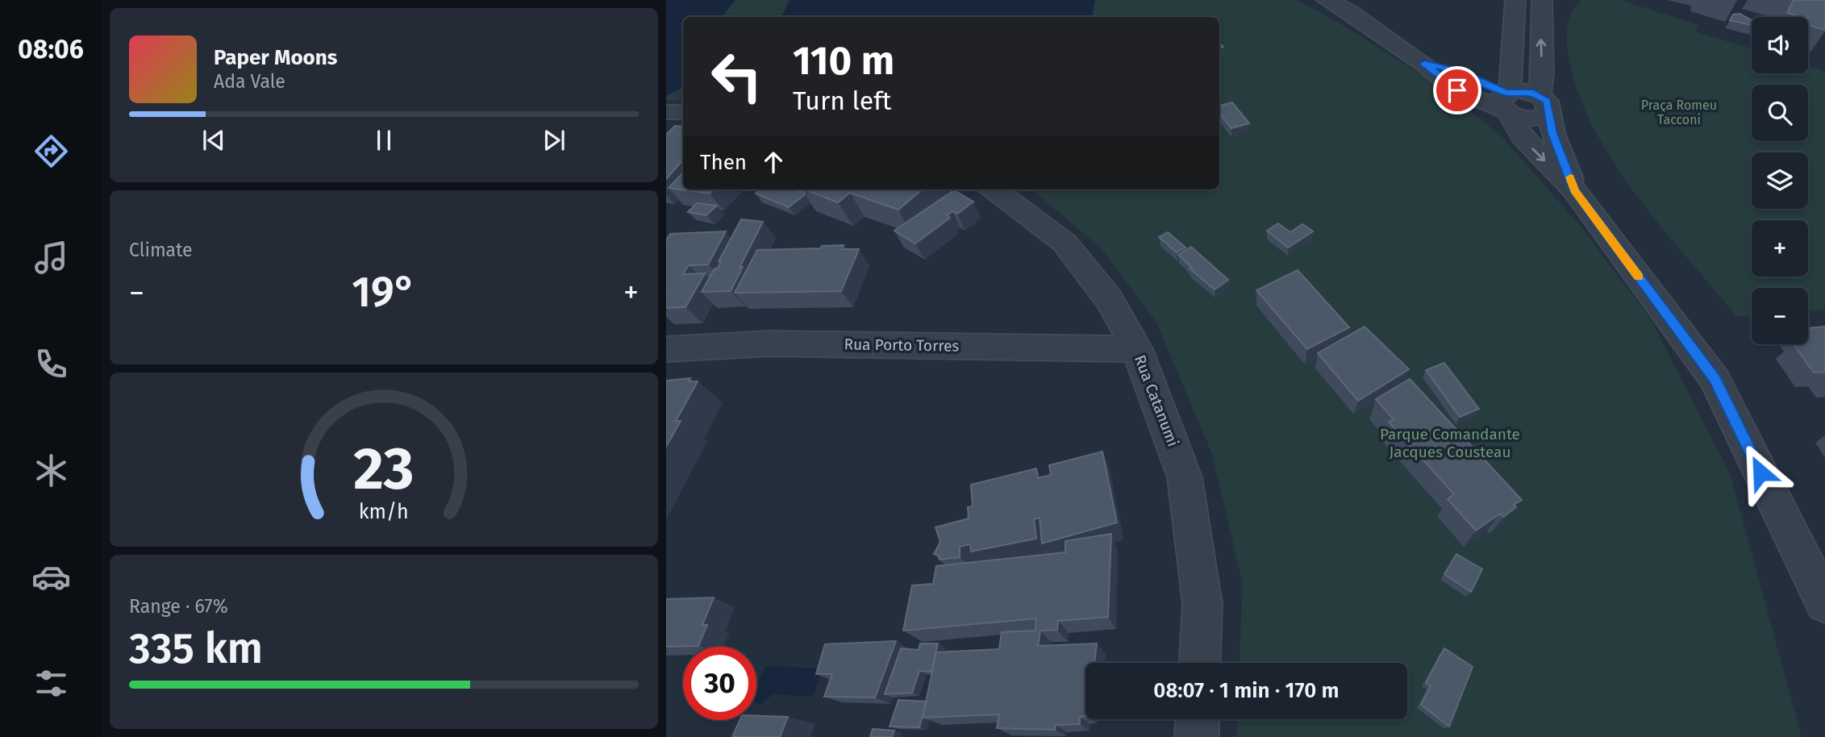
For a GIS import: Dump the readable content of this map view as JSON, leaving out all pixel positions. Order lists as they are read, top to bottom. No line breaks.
{"streets":{"street":["Rua Porto Torres","Rua Catanumi"]},"crossings":[["Rua Porto Torres","Rua Catanumi"]],"parks":["Praça Romeu Tacconi","Parque Comandante Jacques Cousteau"],"page":{"tabs":"08:06","map_buttons":["+","−"],"turn":["110 m","Turn left"],"song":["Paper Moons","Ada Vale"],"then":"Then","tile":["Climate",["Range · 67%","335 km"]],"heat":["−","19°","+"],"limit":"30","trip":"08:07 · 1 min · 170 m","gauge":["23","km/h"]}}
